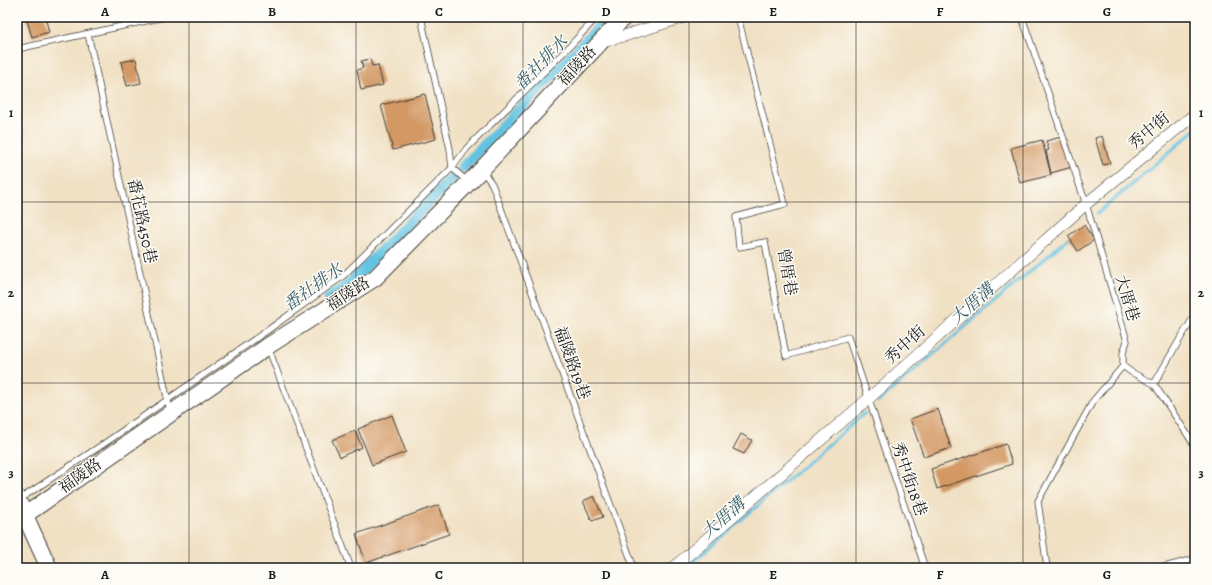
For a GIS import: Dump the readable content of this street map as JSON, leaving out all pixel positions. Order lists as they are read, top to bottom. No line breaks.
{"streets":{"street":["福陵路","秀中街"],"lane":["番花路450巷","曾厝巷","大厝巷","福陵路19巷","秀中街18巷"]},"crossings":[["福陵路","番花路450巷"],["福陵路","福陵路19巷"],["秀中街","曾厝巷"],["秀中街","大厝巷"],["秀中街","秀中街18巷"],["曾厝巷","秀中街18巷"]],"water":["番社排水","大厝溝"],"grid":{"columns":["A","B","C","D","E","F","G"],"rows":["1","2","3"]}}
